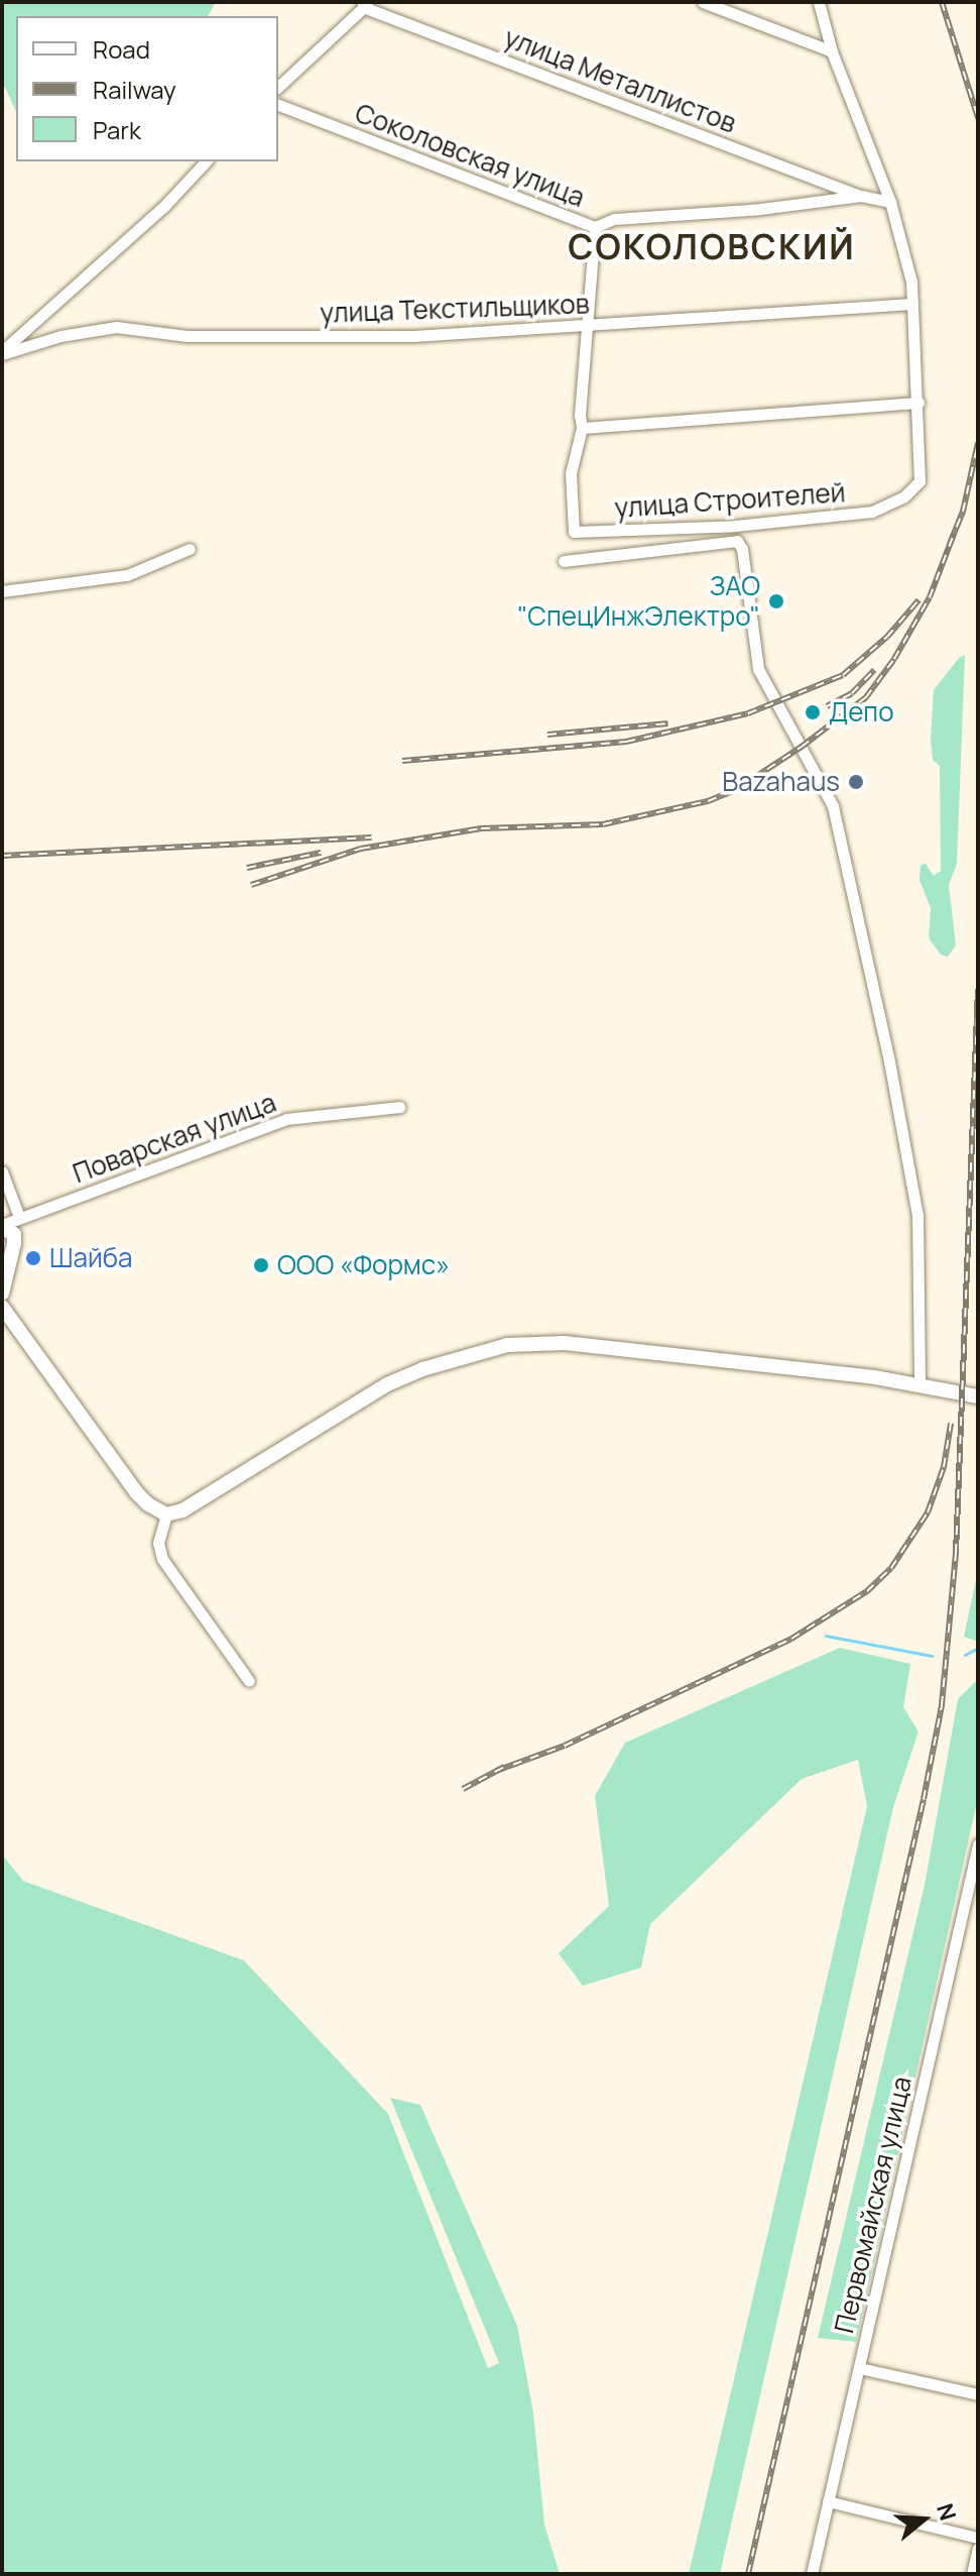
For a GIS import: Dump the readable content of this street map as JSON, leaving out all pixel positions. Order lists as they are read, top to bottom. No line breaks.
{"streets":{"street":["улица Металлистов","Соколовская улица","улица Текстильщиков","улица Строителей","Поварская улица","Первомайская улица"]},"crossings":[["улица Металлистов","Соколовская улица"]],"districts":["СОКОЛОВСКИЙ"],"places":["ЗАО \"СпецИнжЭлектро\"","Депо","Bazahaus","Шайба","ООО «Формс»"],"legend":["Road","Railway","Park"],"north":"right"}
